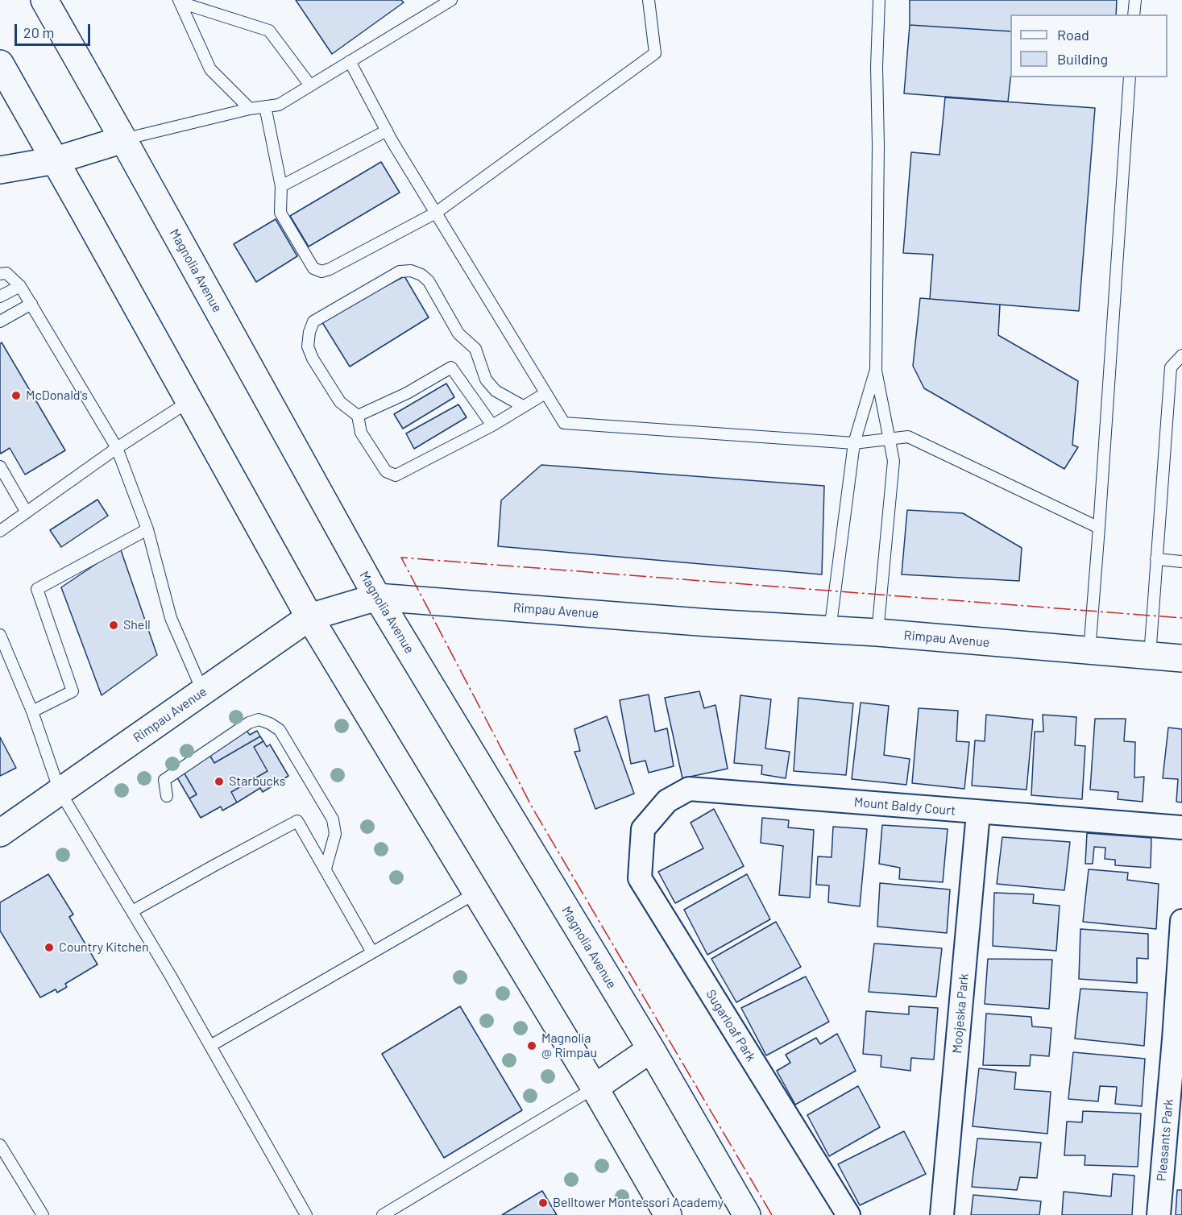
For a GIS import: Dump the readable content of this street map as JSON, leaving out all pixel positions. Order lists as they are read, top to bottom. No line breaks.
{"streets":{"main road":["Magnolia Avenue","Rimpau Avenue"],"street":["Mount Baldy Court","Moojeska Park","Sugarloaf Park","Pleasants Park"]},"crossings":[["Magnolia Avenue","Rimpau Avenue"],["Mount Baldy Court","Moojeska Park"],["Mount Baldy Court","Sugarloaf Park"]],"places":["McDonald's","Shell","Starbucks","Country Kitchen","Magnolia @ Rimpau","Belltower Montessori Academy"],"legend":["Road","Building"],"scale_bar":"20 m"}
